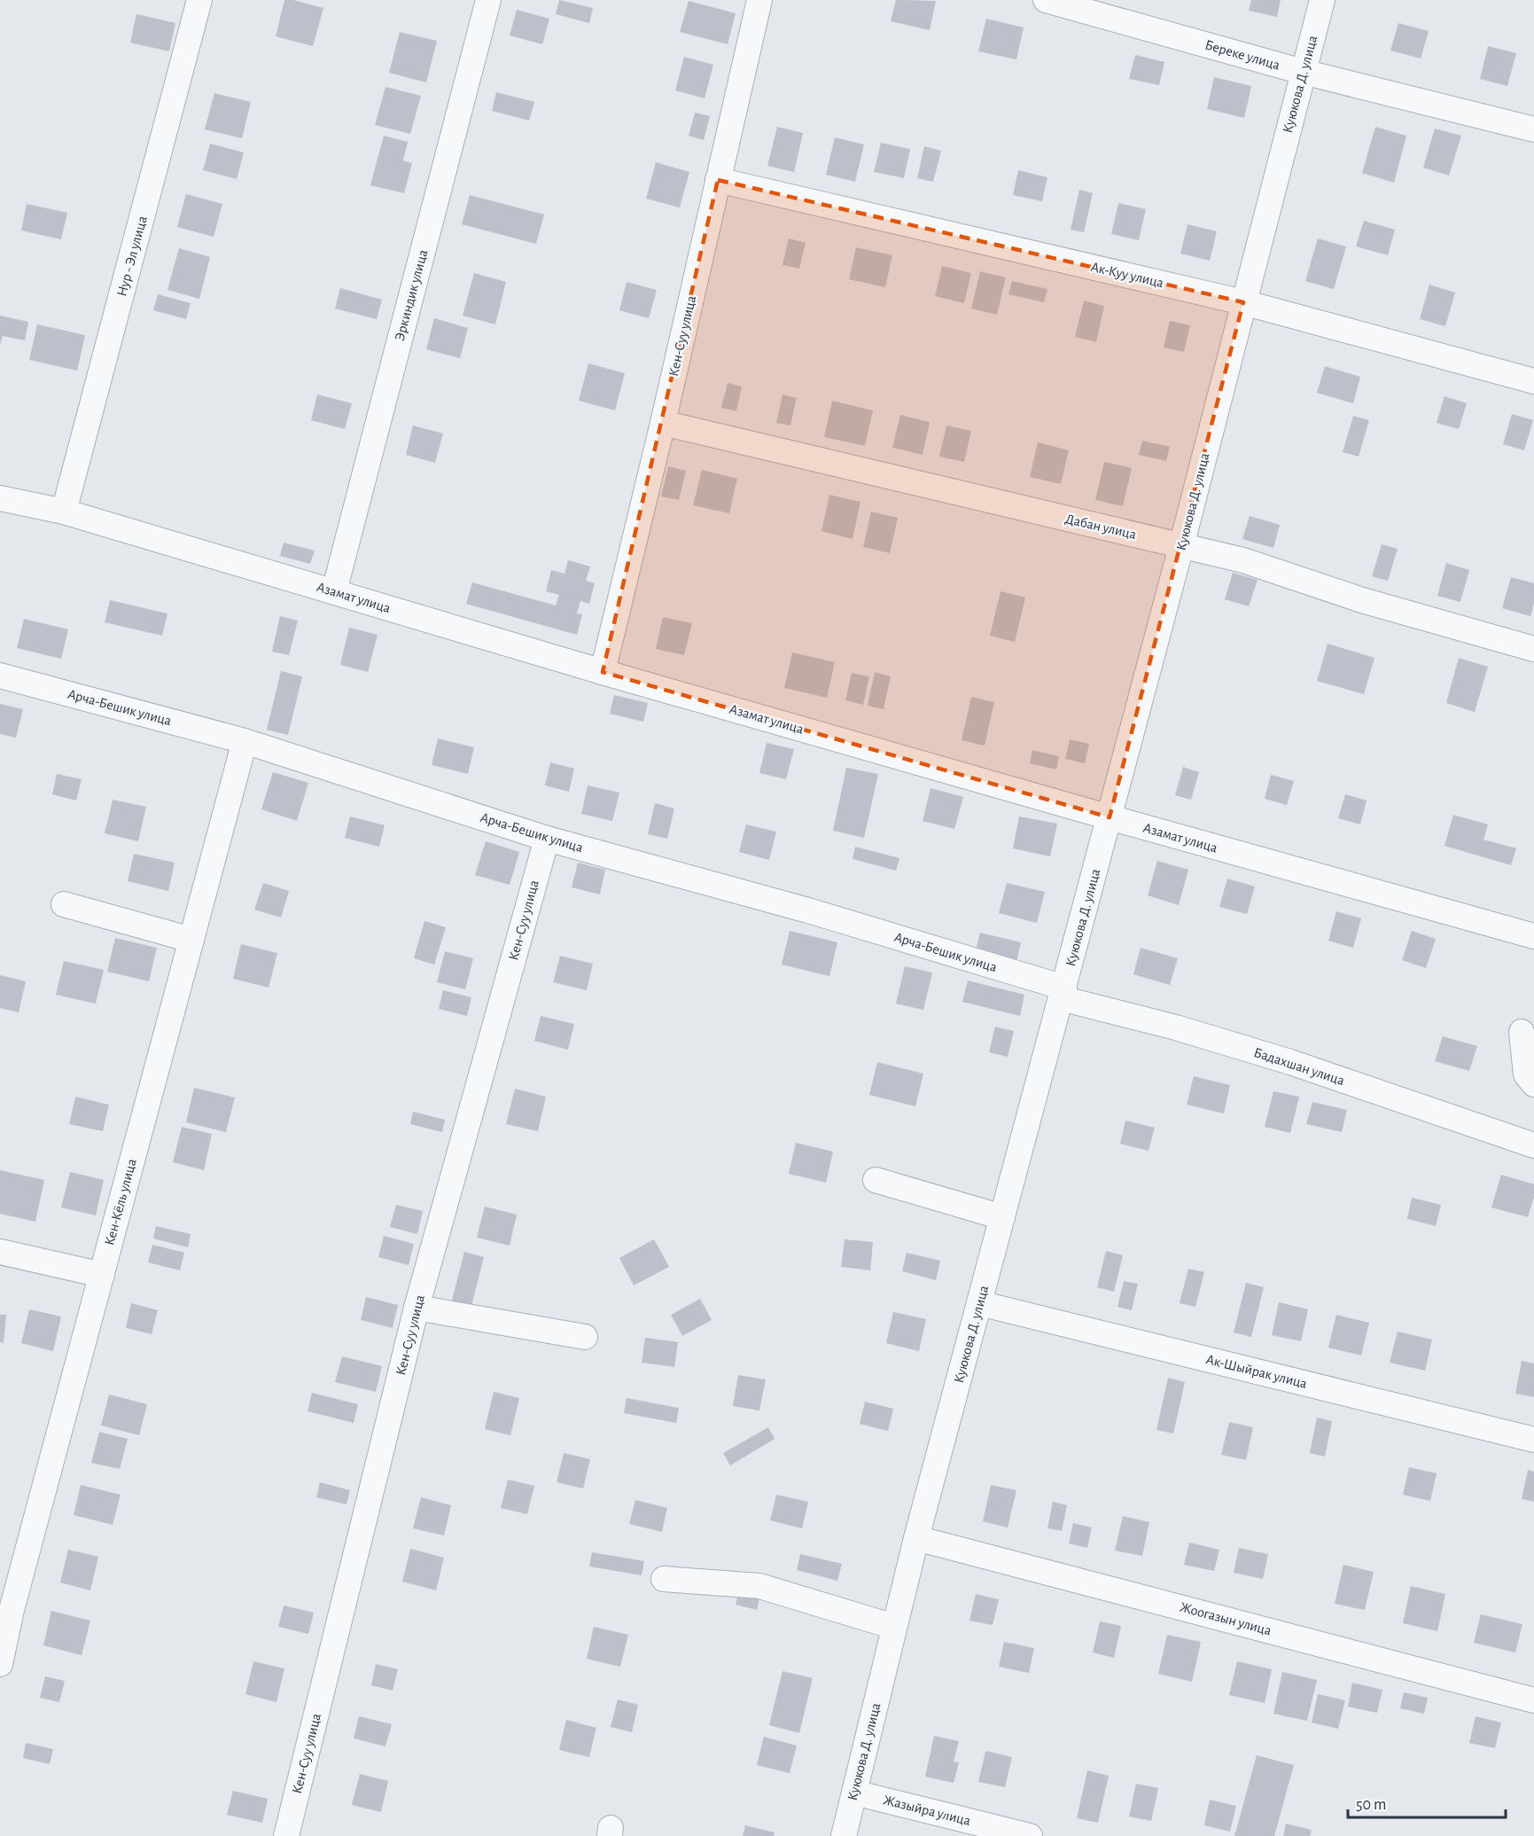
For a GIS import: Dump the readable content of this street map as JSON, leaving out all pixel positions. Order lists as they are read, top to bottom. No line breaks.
{"streets":{"street":["Береке улица","Куюкова Д. улица","Нур - Эл улица","Ак-Куу улица","Эркиндик улица","Кен-Суу улица","Дабан улица","Азамат улица","Арча-Бешик улица","Бадахшан улица","Кен-Кёль улица","Ак-Шыйрак улица","Жоогазын улица","Жазыйра улица"]},"crossings":[["Береке улица","Куюкова Д. улица"],["Куюкова Д. улица","Ак-Куу улица"],["Куюкова Д. улица","Дабан улица"],["Куюкова Д. улица","Азамат улица"],["Куюкова Д. улица","Арча-Бешик улица"],["Куюкова Д. улица","Бадахшан улица"],["Куюкова Д. улица","Ак-Шыйрак улица"],["Куюкова Д. улица","Жоогазын улица"],["Куюкова Д. улица","Жазыйра улица"],["Нур - Эл улица","Азамат улица"],["Ак-Куу улица","Кен-Суу улица"],["Эркиндик улица","Азамат улица"],["Кен-Суу улица","Дабан улица"],["Кен-Суу улица","Азамат улица"],["Кен-Суу улица","Арча-Бешик улица"],["Арча-Бешик улица","Бадахшан улица"],["Арча-Бешик улица","Кен-Кёль улица"]],"scale_bar":"50 m"}
